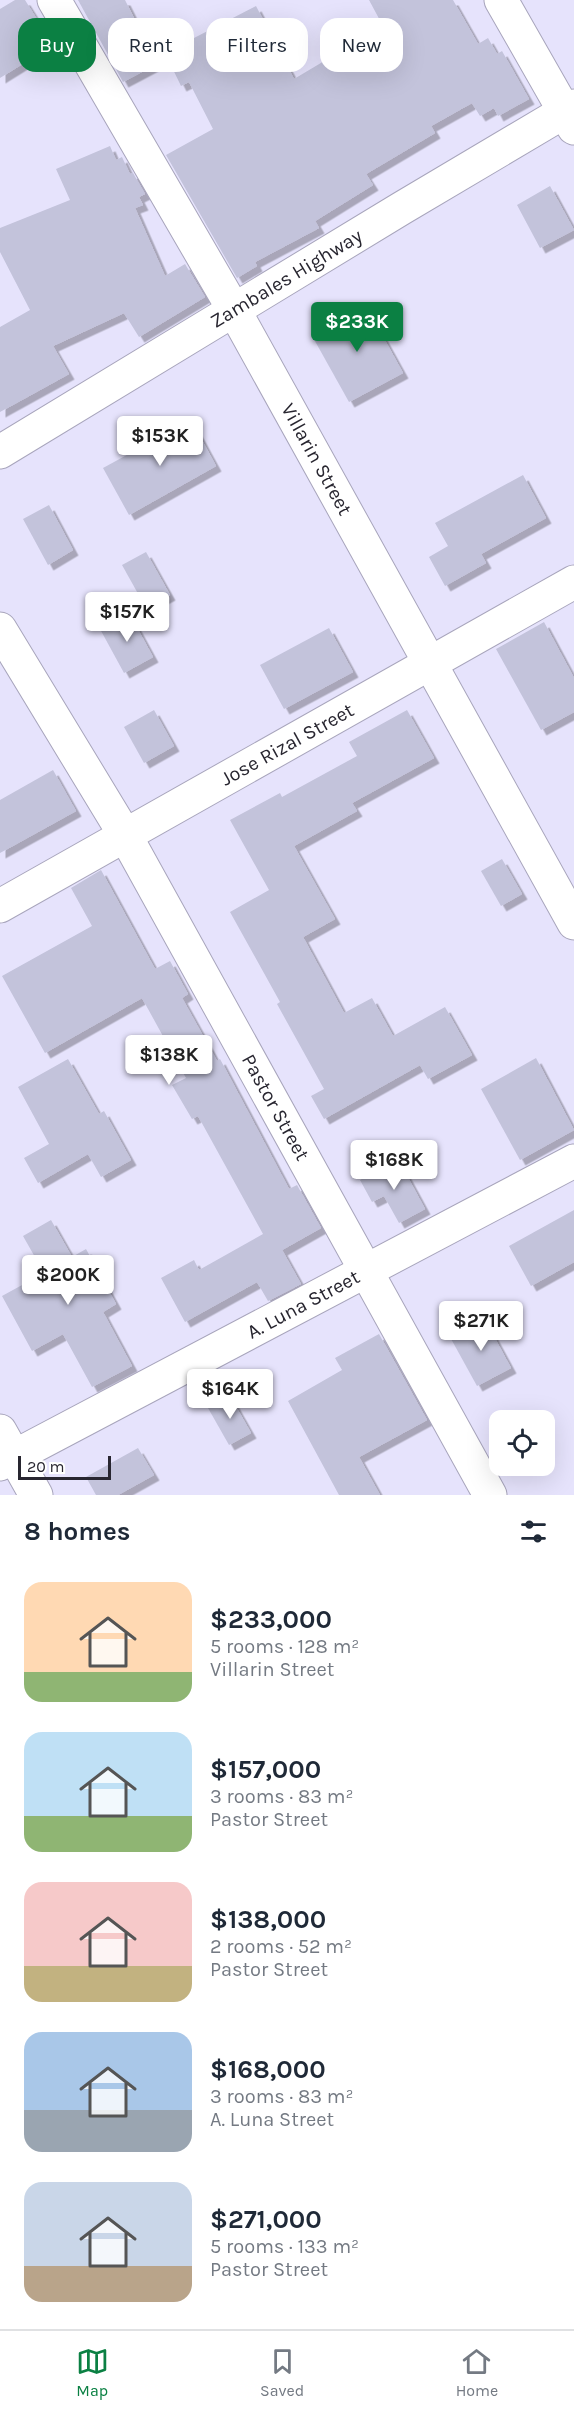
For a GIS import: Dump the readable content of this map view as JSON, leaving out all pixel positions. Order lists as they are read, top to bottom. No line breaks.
{"streets":{"street":["Zambales Highway","Villarin Street","Jose Rizal Street","Pastor Street","A. Luna Street"]},"crossings":[["Zambales Highway","Villarin Street"],["Villarin Street","Jose Rizal Street"],["Jose Rizal Street","Pastor Street"],["Pastor Street","A. Luna Street"]],"scale_bar":"20 m","page":{"chip":["Buy","Rent","Filters","New"],"price":["$233K","$153K","$157K","$138K","$168K","$200K","$271K","$164K"],"scale":"20 m","heading":"8 homes","list":[{"name":"$233,000","note":"5 rooms · 128 m² · Villarin Street"},{"name":"$157,000","note":"3 rooms · 83 m² · Pastor Street"},{"name":"$138,000","note":"2 rooms · 52 m² · Pastor Street"},{"name":"$168,000","note":"3 rooms · 83 m² · A. Luna Street"},{"name":"$271,000","note":"5 rooms · 133 m² · Pastor Street"}],"tabs":["Map","Saved","Home"]}}
